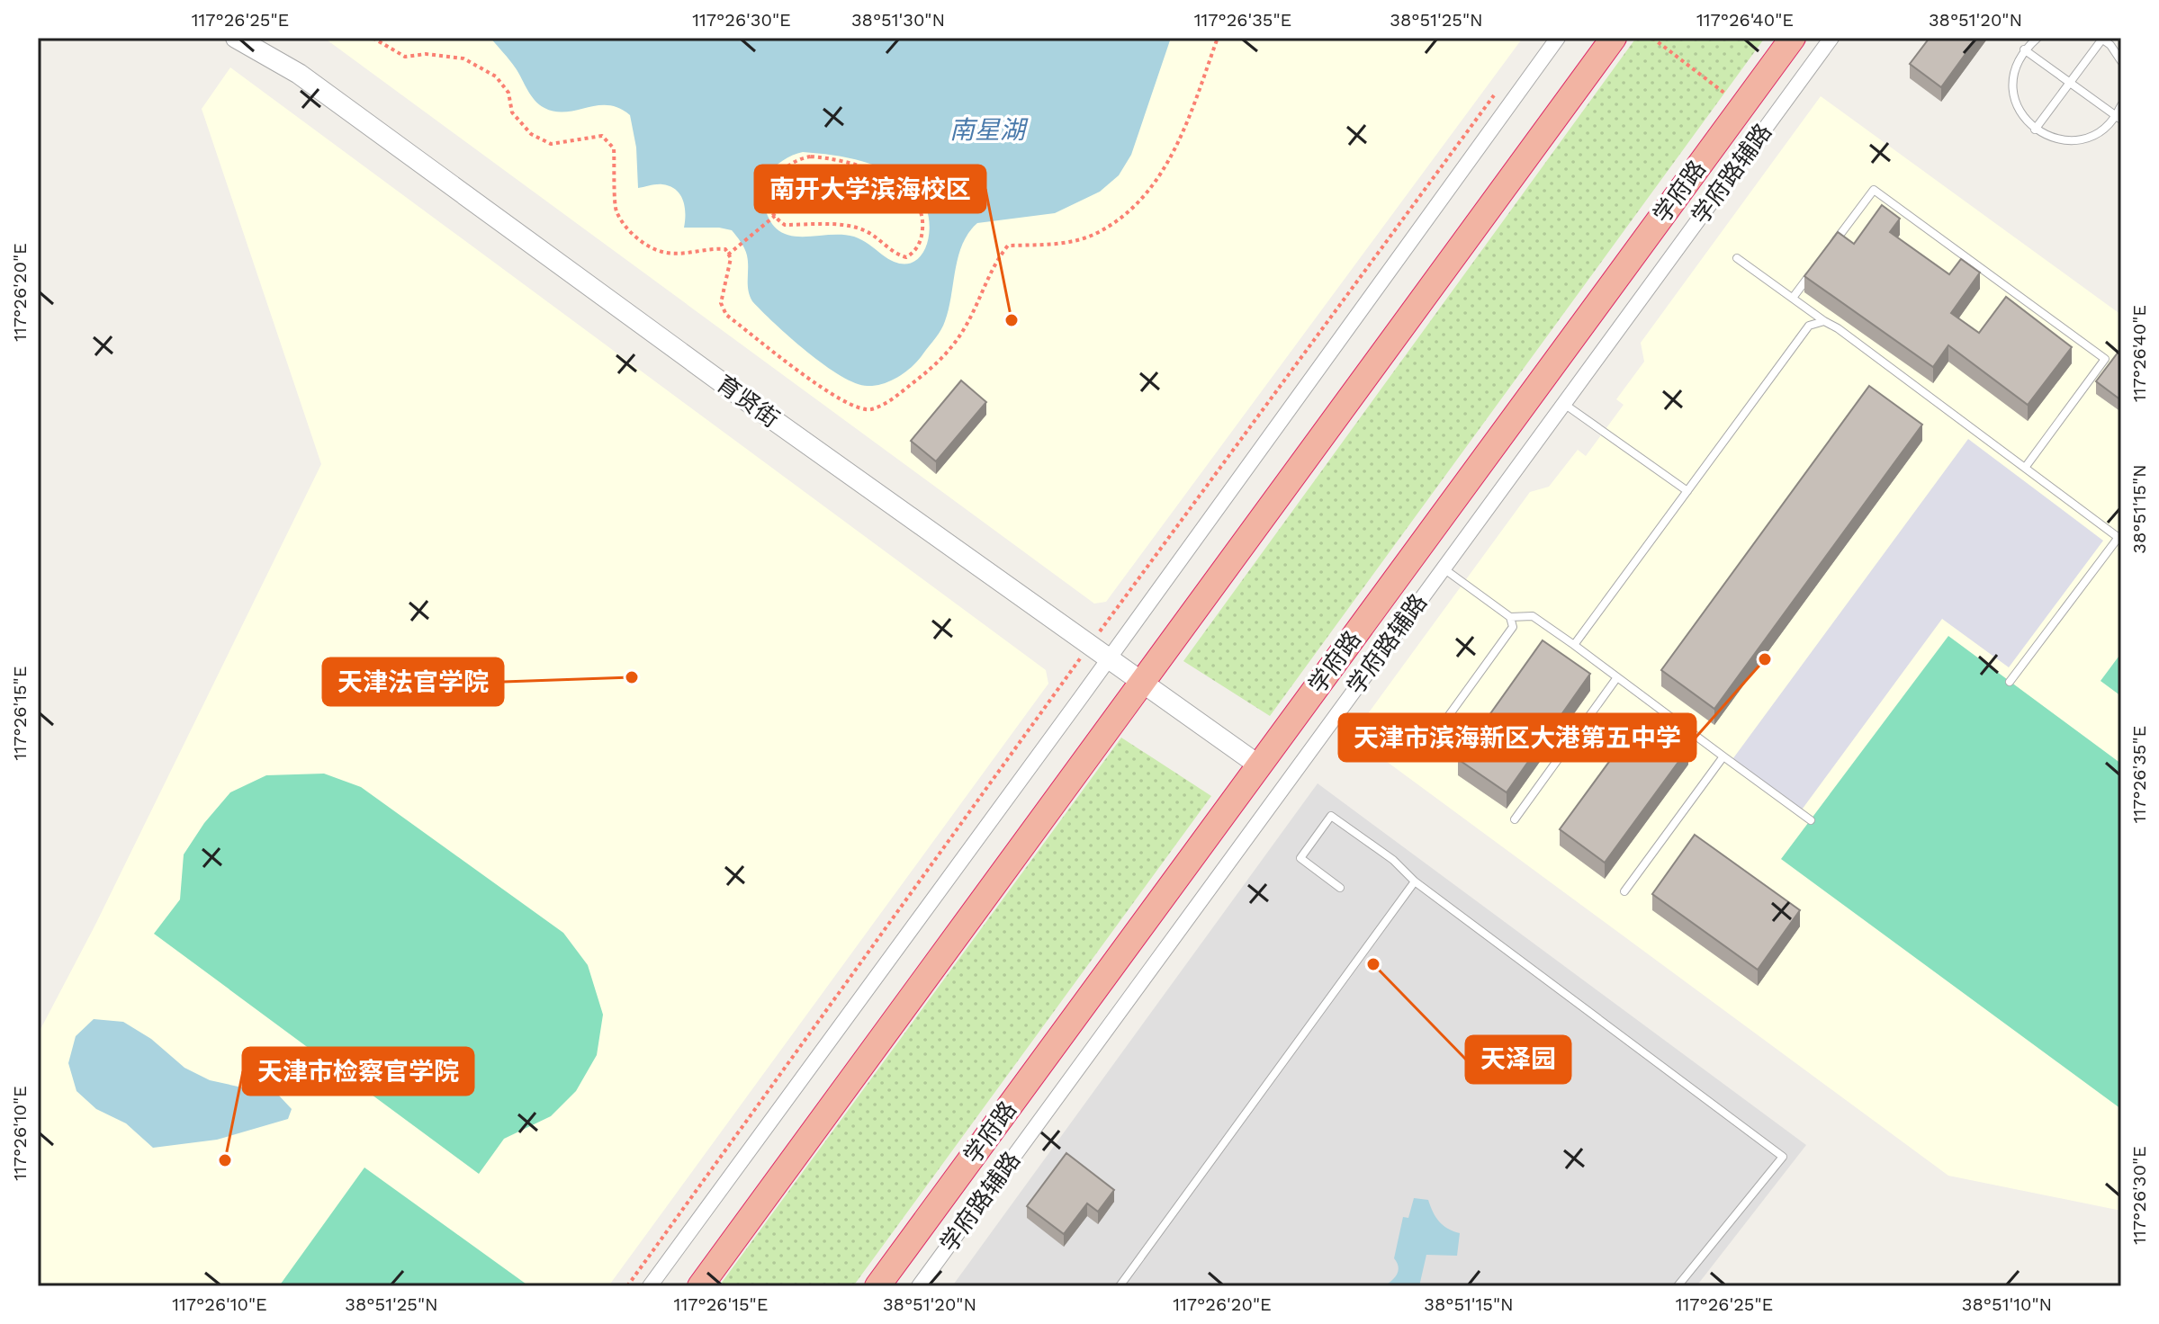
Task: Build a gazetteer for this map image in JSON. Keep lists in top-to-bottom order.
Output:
{
  "streets": {
    "highway": ["学府路"],
    "street": ["学府路辅路", "育贤街"]
  },
  "crossings": [
    ["学府路", "育贤街"]
  ],
  "water": ["南星湖"],
  "places": [
    "南开大学滨海校区",
    "天津市滨海新区大港第五中学",
    "天津法官学院",
    "天泽园",
    "天津市检察官学院"
  ],
  "coordinates": [
    "117°26'25\"E",
    "117°26'30\"E",
    "38°51'30\"N",
    "117°26'35\"E",
    "38°51'25\"N",
    "117°26'40\"E",
    "38°51'20\"N",
    "117°26'20\"E",
    "38°51'15\"N",
    "117°26'15\"E",
    "117°26'10\"E",
    "38°51'10\"N"
  ]
}
